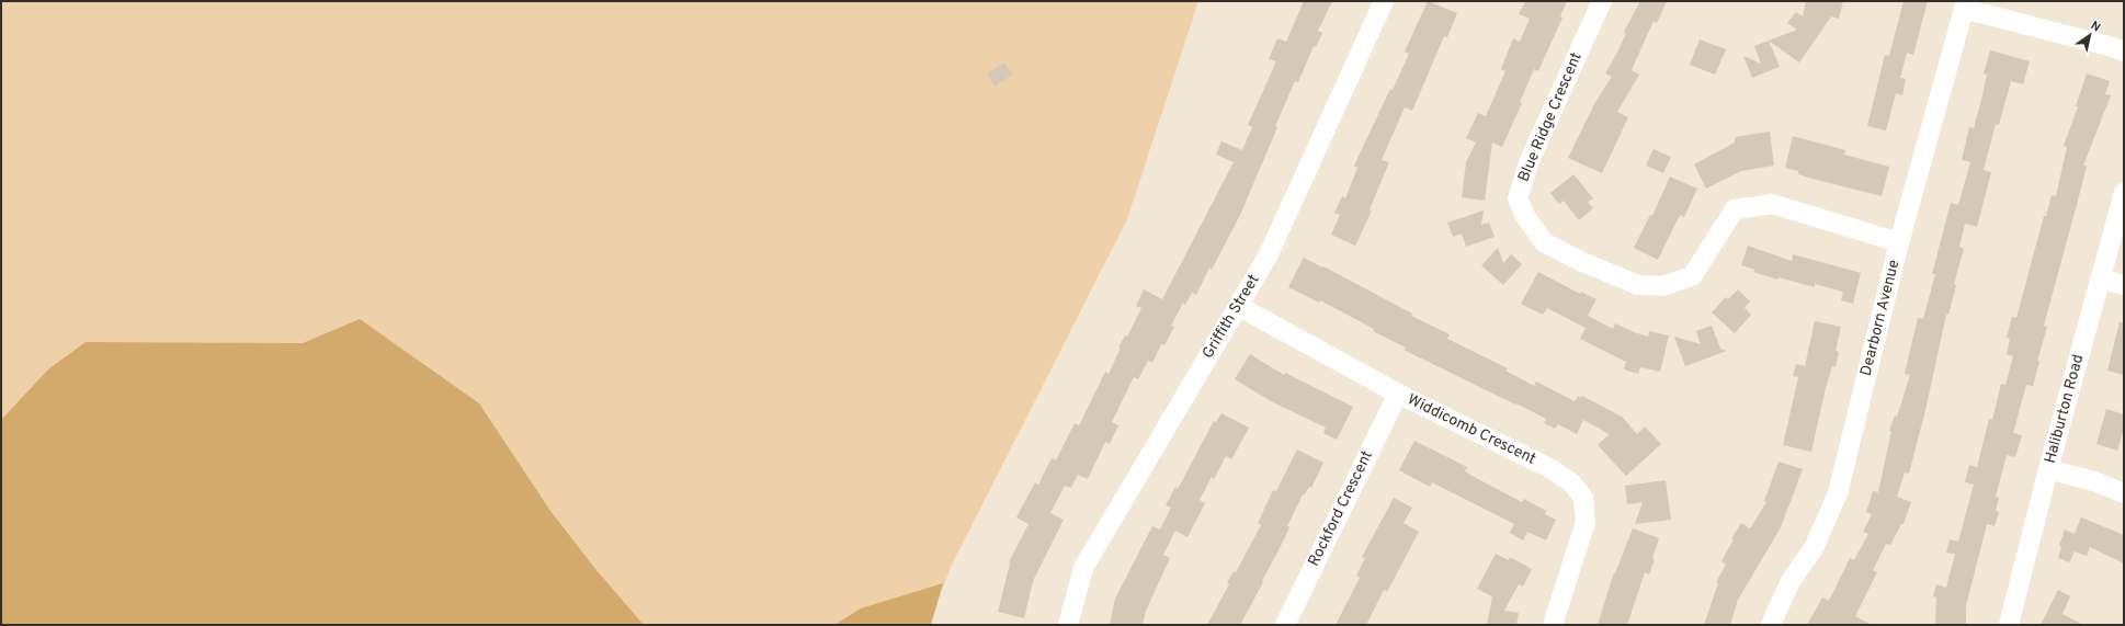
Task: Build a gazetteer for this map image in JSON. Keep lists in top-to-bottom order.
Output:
{
  "streets": {
    "street": [
      "Blue Ridge Crescent",
      "Griffith Street",
      "Dearborn Avenue",
      "Haliburton Road",
      "Widdicomb Crescent",
      "Rockford Crescent"
    ]
  },
  "crossings": [
    ["Blue Ridge Crescent", "Dearborn Avenue"],
    ["Griffith Street", "Widdicomb Crescent"],
    ["Widdicomb Crescent", "Rockford Crescent"]
  ],
  "north": "top right"
}
